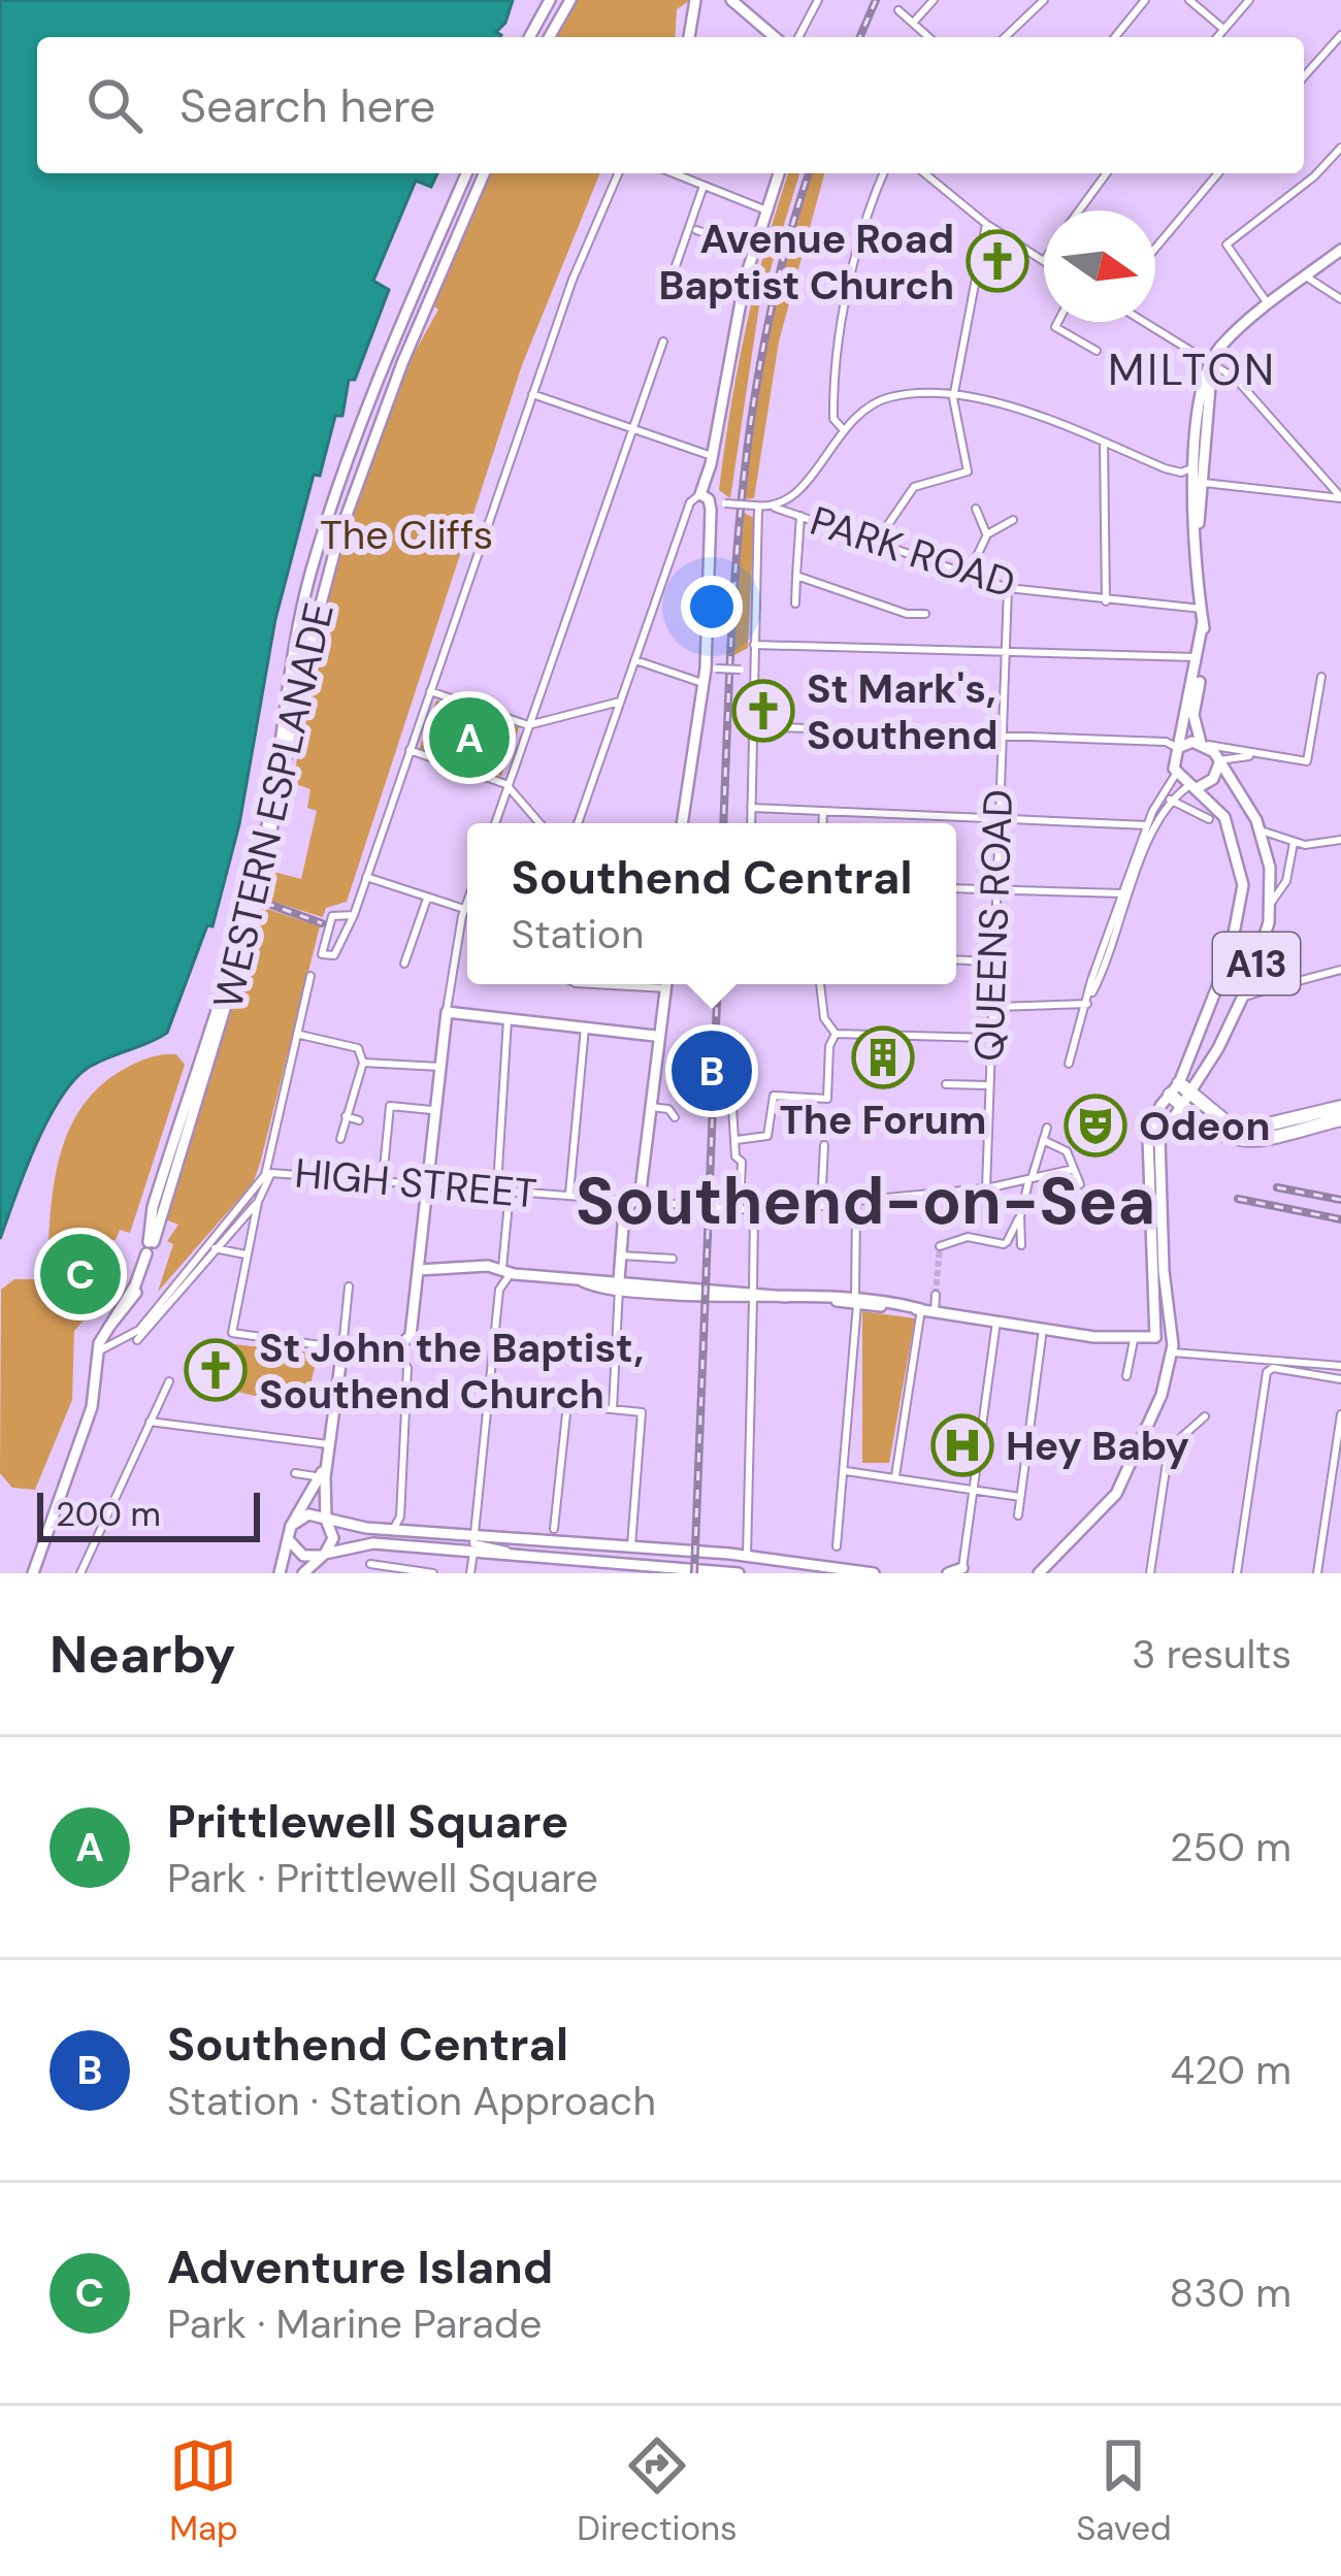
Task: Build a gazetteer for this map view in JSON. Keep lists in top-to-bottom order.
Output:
{
  "streets": {
    "street": [
      "PARK ROAD",
      "WESTERN ESPLANADE",
      "QUEENS ROAD",
      "A13",
      "HIGH STREET"
    ]
  },
  "crossings": [
    ["PARK ROAD", "QUEENS ROAD"],
    ["QUEENS ROAD", "HIGH STREET"]
  ],
  "districts": ["MILTON", "Southend-on-Sea"],
  "parks": ["The Cliffs"],
  "places": {
    "church": ["Avenue Road Baptist Church", "St Mark's, Southend", "St John the Baptist, Southend Church"],
    "building": ["The Forum"],
    "theatre": ["Odeon"],
    "hospital": ["Hey Baby"]
  },
  "scale_bar": "200 m",
  "north": "right",
  "page": {
    "search": "Search here",
    "pins": ["A", "B", "C"],
    "popup": ["Southend Central", "Station"],
    "scale": "200 m",
    "heading": ["Nearby", "3 results"],
    "list": [
      {
        "mark": "A",
        "name": "Prittlewell Square",
        "note": "Park · Prittlewell Square",
        "value": "250 m"
      },
      {
        "mark": "B",
        "name": "Southend Central",
        "note": "Station · Station Approach",
        "value": "420 m"
      },
      {
        "mark": "C",
        "name": "Adventure Island",
        "note": "Park · Marine Parade",
        "value": "830 m"
      }
    ],
    "nav": ["Map", "Directions", "Saved"]
  }
}
